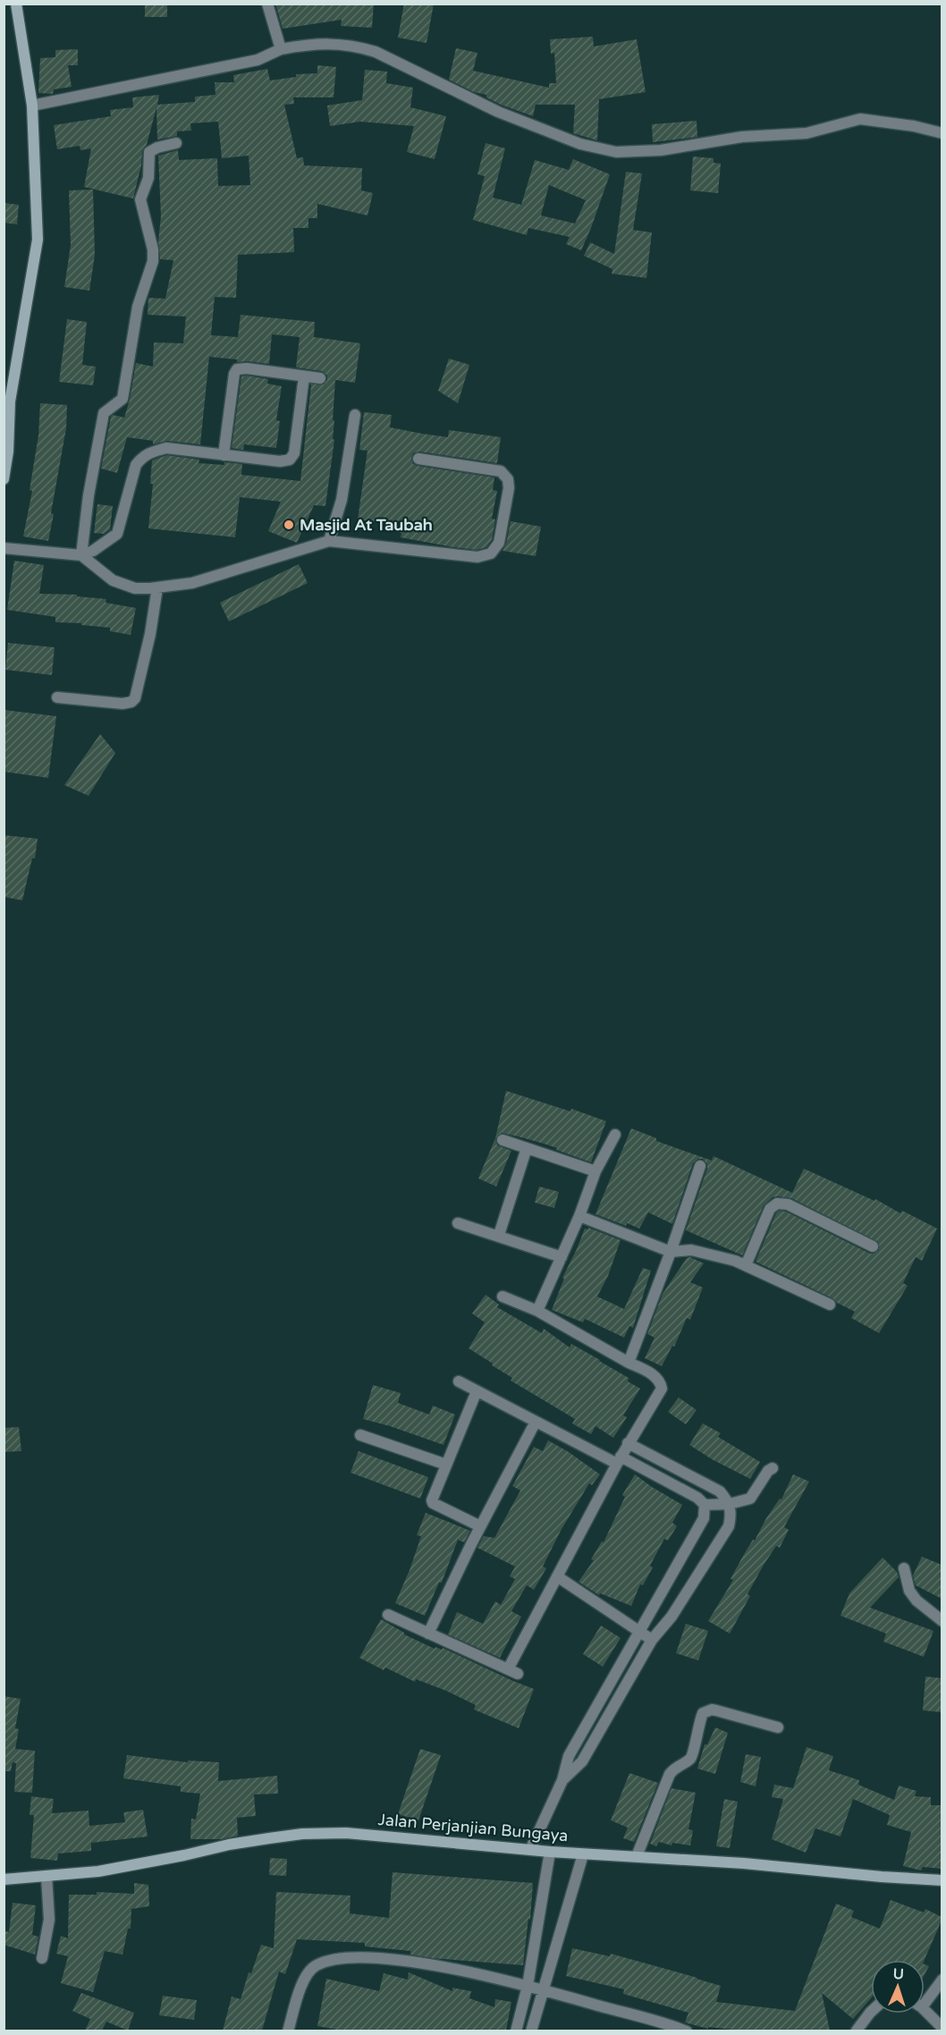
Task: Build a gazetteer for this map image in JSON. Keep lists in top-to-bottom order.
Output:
{
  "streets": {
    "main road": ["Jalan Perjanjian Bungaya"]
  },
  "places": ["Masjid At Taubah"],
  "north": "top"
}
